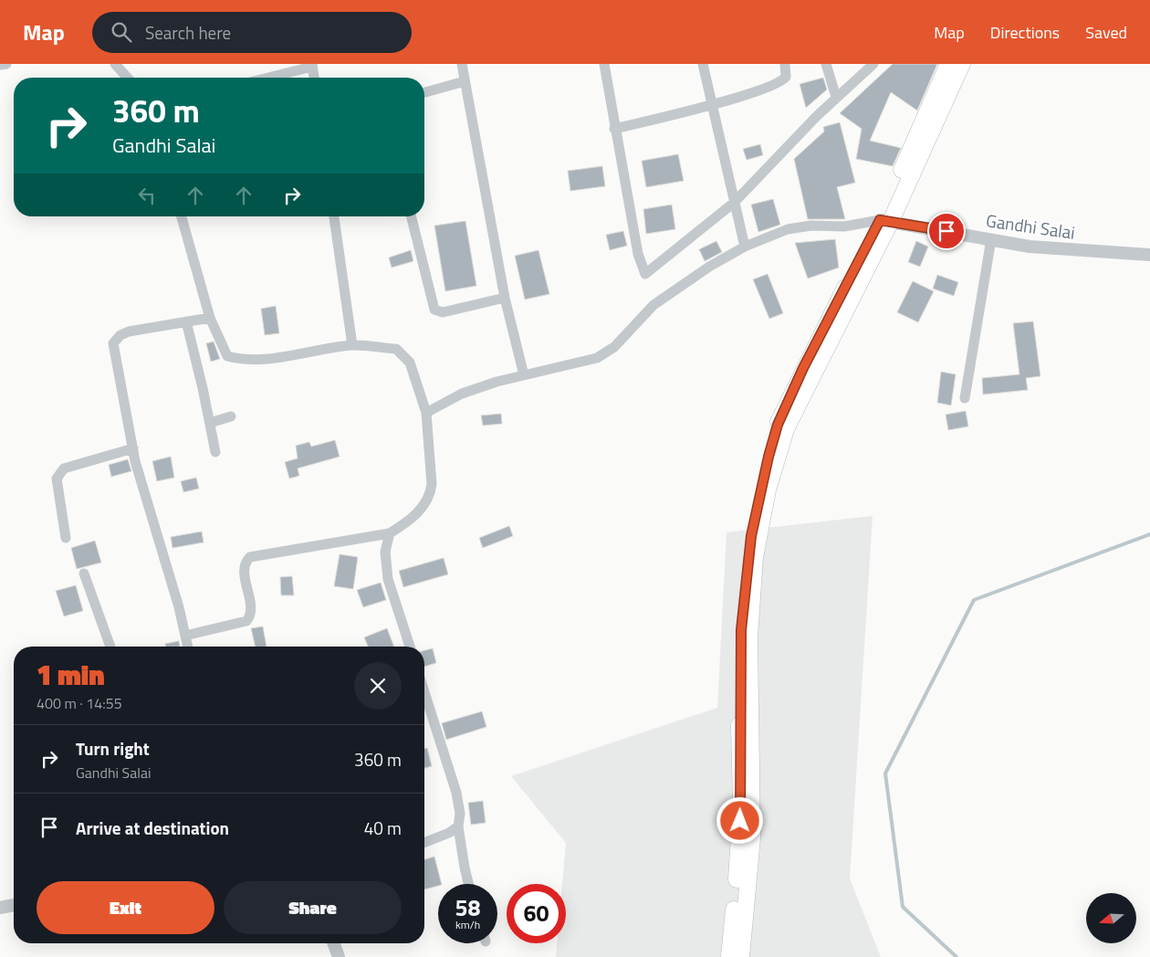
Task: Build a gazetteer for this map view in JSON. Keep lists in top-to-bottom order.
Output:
{
  "streets": {
    "street": ["Gandhi Salai"]
  },
  "north": "left",
  "page": {
    "header": "Map",
    "search": "Search here",
    "nav": ["Map", "Directions", "Saved"],
    "turn": ["360 m", "Gandhi Salai"],
    "heading": ["1 min", "400 m · 14:55"],
    "list": [
      {
        "name": "Turn right",
        "note": "Gandhi Salai",
        "value": "360 m"
      },
      {
        "name": "Arrive at destination",
        "value": "40 m"
      }
    ],
    "buttons": ["Exit", "Share"],
    "speed": "58 km/h",
    "limit": "60"
  }
}
